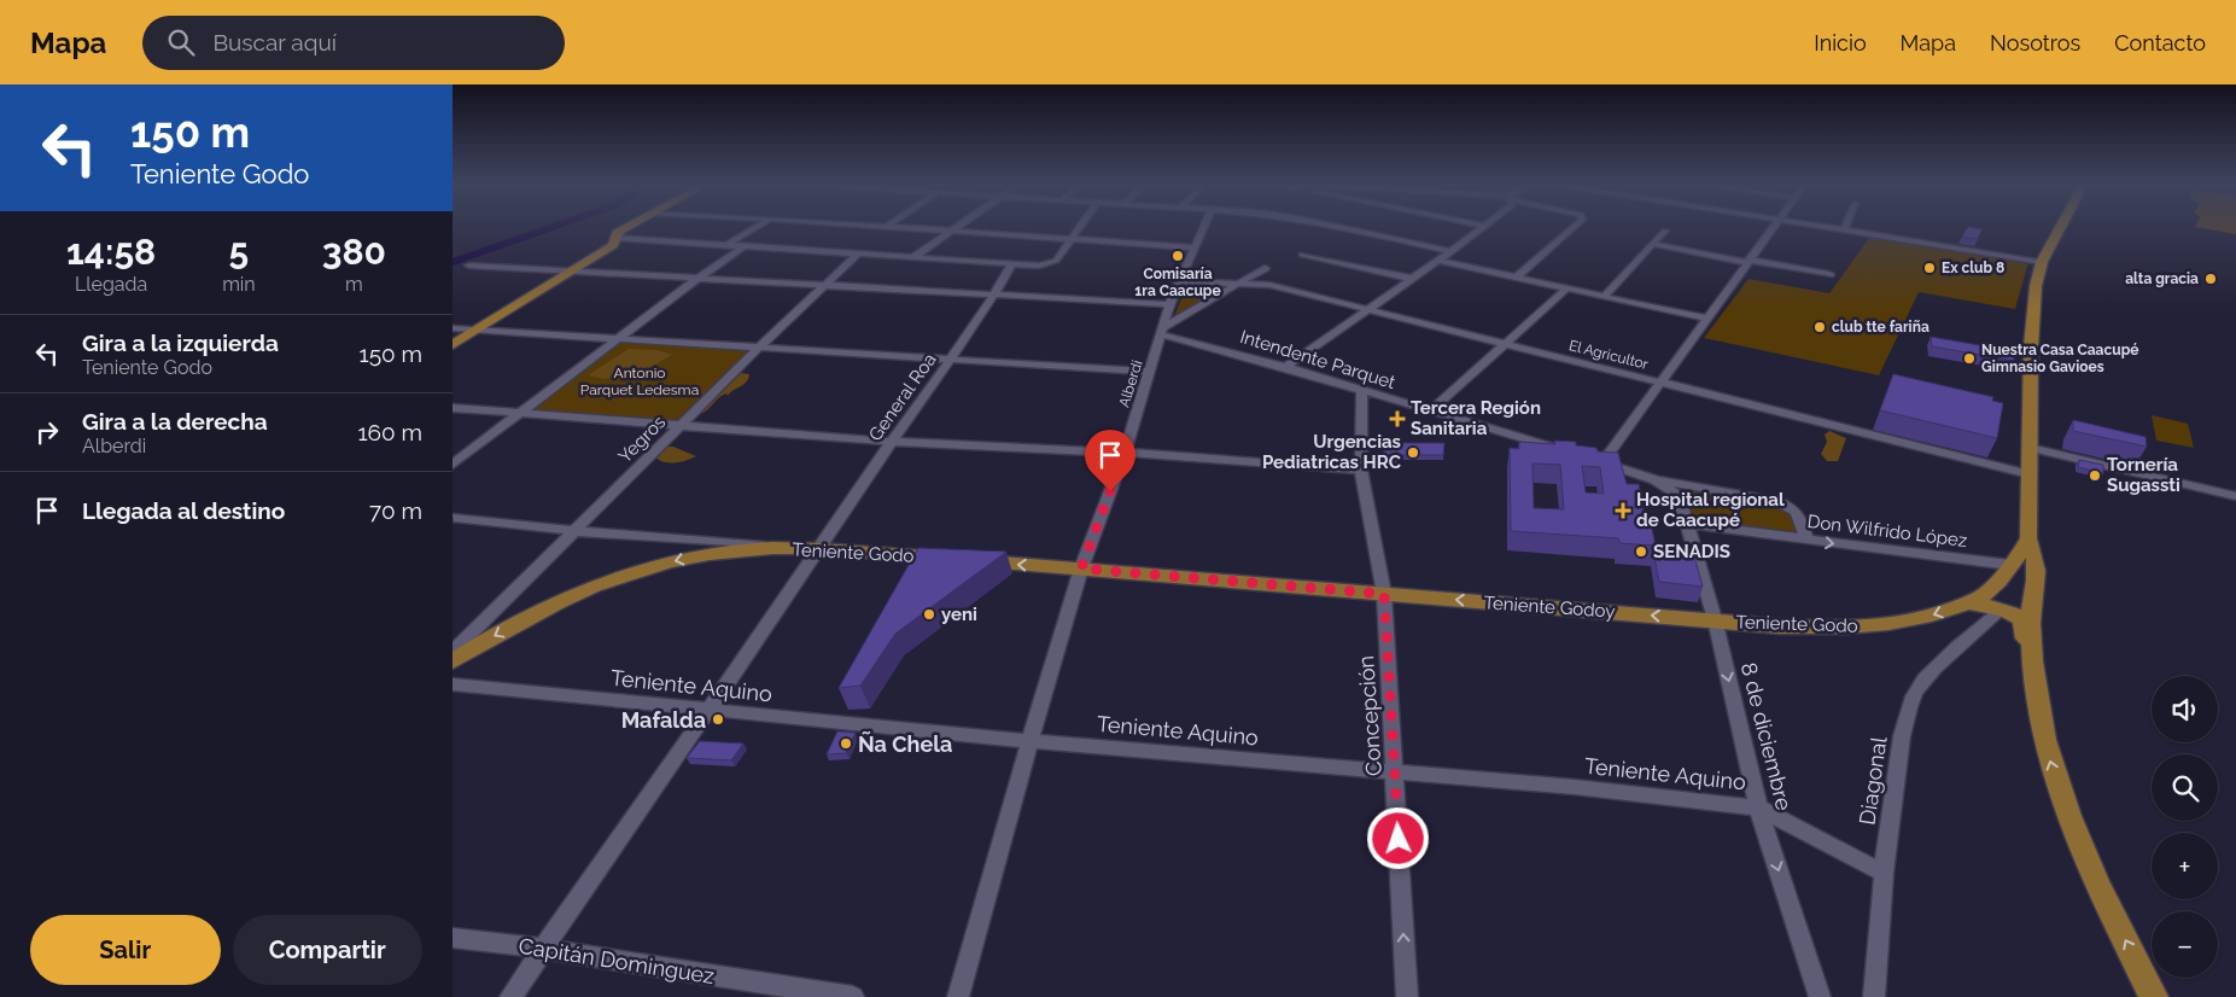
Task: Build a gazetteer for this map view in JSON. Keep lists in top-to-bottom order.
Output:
{
  "streets": {
    "main road": ["Teniente Godo", "Teniente Godoy"],
    "street": [
      "El Agricultor",
      "Intendente Parquet",
      "Alberdi",
      "General Roa",
      "Yegros",
      "Don Wilfrido López",
      "Teniente Aquino",
      "Concepción",
      "8 de diciembre",
      "Diagonal",
      "Capitán Dominguez"
    ]
  },
  "crossings": [
    ["El Agricultor", "Alberdi"],
    ["El Agricultor", "8 de diciembre"],
    ["Intendente Parquet", "Alberdi"],
    ["Intendente Parquet", "Concepción"],
    ["Alberdi", "Teniente Godo"],
    ["Alberdi", "Teniente Aquino"],
    ["General Roa", "Teniente Godo"],
    ["General Roa", "Teniente Aquino"],
    ["General Roa", "Capitán Dominguez"],
    ["Don Wilfrido López", "Teniente Godo"],
    ["Don Wilfrido López", "8 de diciembre"],
    ["Teniente Godo", "Teniente Godoy"],
    ["Teniente Godo", "Concepción"],
    ["Teniente Godo", "8 de diciembre"],
    ["Teniente Godoy", "Concepción"],
    ["Teniente Godoy", "8 de diciembre"],
    ["Teniente Aquino", "Concepción"],
    ["Teniente Aquino", "8 de diciembre"],
    ["Teniente Aquino", "Diagonal"]
  ],
  "one_way": [
    "Don Wilfrido López",
    "Teniente Godo",
    "Teniente Godoy",
    "Concepción",
    "8 de diciembre"
  ],
  "parks": ["Antonio Parquet Ledesma"],
  "places": {
    "other": [
      "Comisaría 1ra Caacupe",
      "Ex club 8",
      "alta gracia",
      "club tte fariña",
      "Nuestra Casa Caacupé Gimnasio Gavioes",
      "Urgencias Pediatricas HRC",
      "Tornería Sugassti",
      "SENADIS",
      "yeni",
      "Mafalda",
      "Ña Chela"
    ],
    "health": ["Tercera Región Sanitaria", "Hospital regional de Caacupé"]
  },
  "page": {
    "header": "Mapa",
    "search": "Buscar aquí",
    "nav": [
      "Inicio",
      "Mapa",
      "Nosotros",
      "Contacto"
    ],
    "turn": ["150 m", "Teniente Godo"],
    "eta": [
      "14:58",
      "Llegada",
      "5",
      "min",
      "380",
      "m"
    ],
    "list": [
      {
        "name": "Gira a la izquierda",
        "note": "Teniente Godo",
        "value": "150 m"
      },
      {
        "name": "Gira a la derecha",
        "note": "Alberdi",
        "value": "160 m"
      },
      {
        "name": "Llegada al destino",
        "value": "70 m"
      }
    ],
    "map_buttons": ["+", "−"],
    "buttons": ["Salir", "Compartir"]
  }
}
